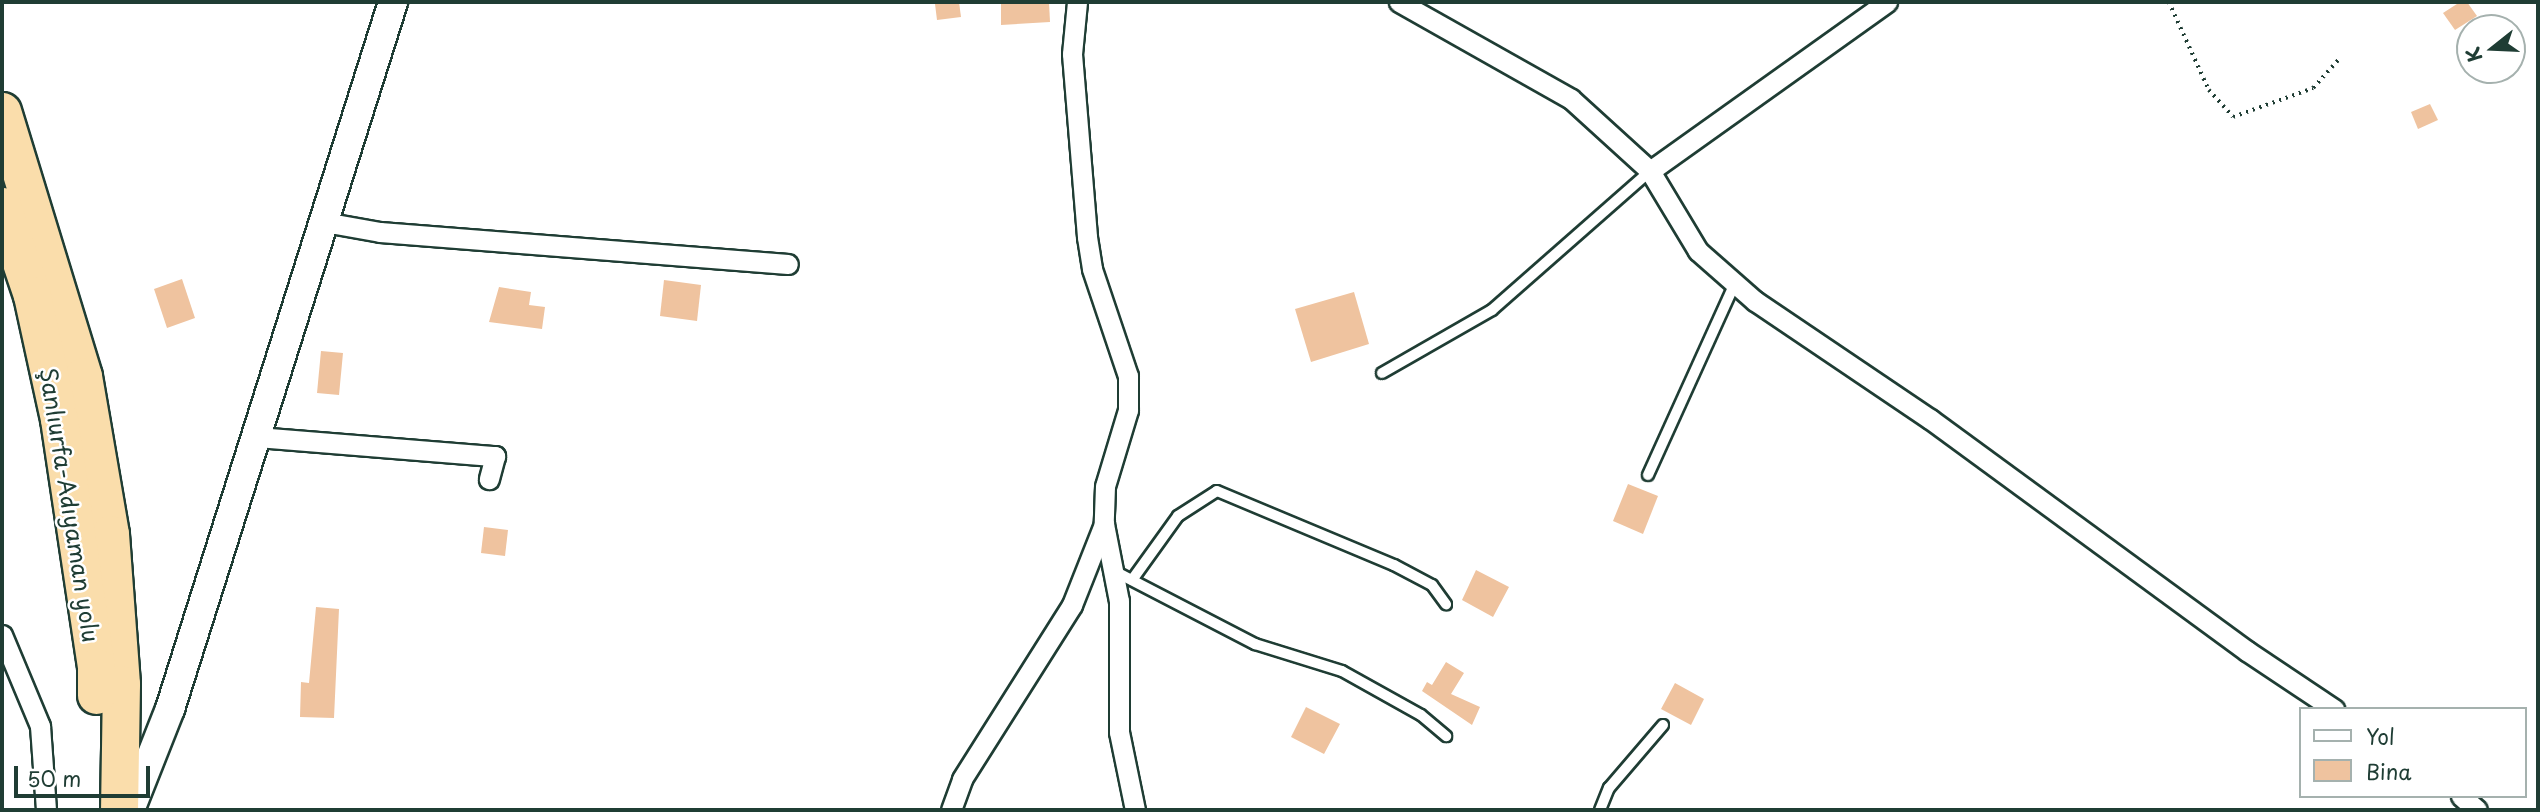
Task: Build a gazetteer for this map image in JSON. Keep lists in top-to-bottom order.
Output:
{
  "streets": {
    "highway": ["Şanlıurfa-Adıyaman yolu"]
  },
  "legend": ["Yol", "Bina"],
  "scale_bar": "50 m",
  "north": "left"
}
